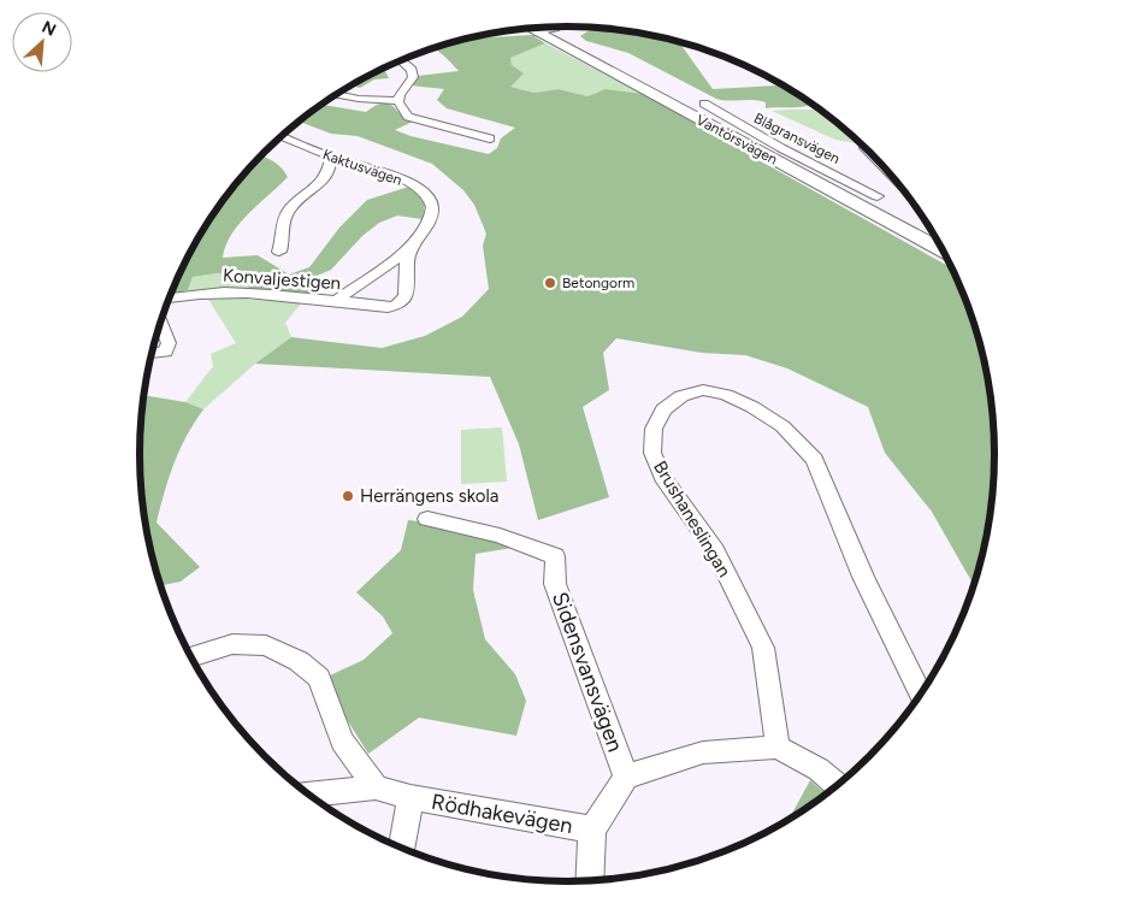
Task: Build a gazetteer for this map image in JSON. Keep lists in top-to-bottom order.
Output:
{
  "streets": {
    "street": [
      "Blågransvägen",
      "Vantörsvägen",
      "Kaktusvägen",
      "Konvaljestigen",
      "Brushaneslingan",
      "Sidensvansvägen",
      "Rödhakevägen"
    ]
  },
  "crossings": [
    ["Kaktusvägen", "Konvaljestigen"]
  ],
  "places": ["Betongorm", "Herrängens skola"],
  "north": "top right"
}
